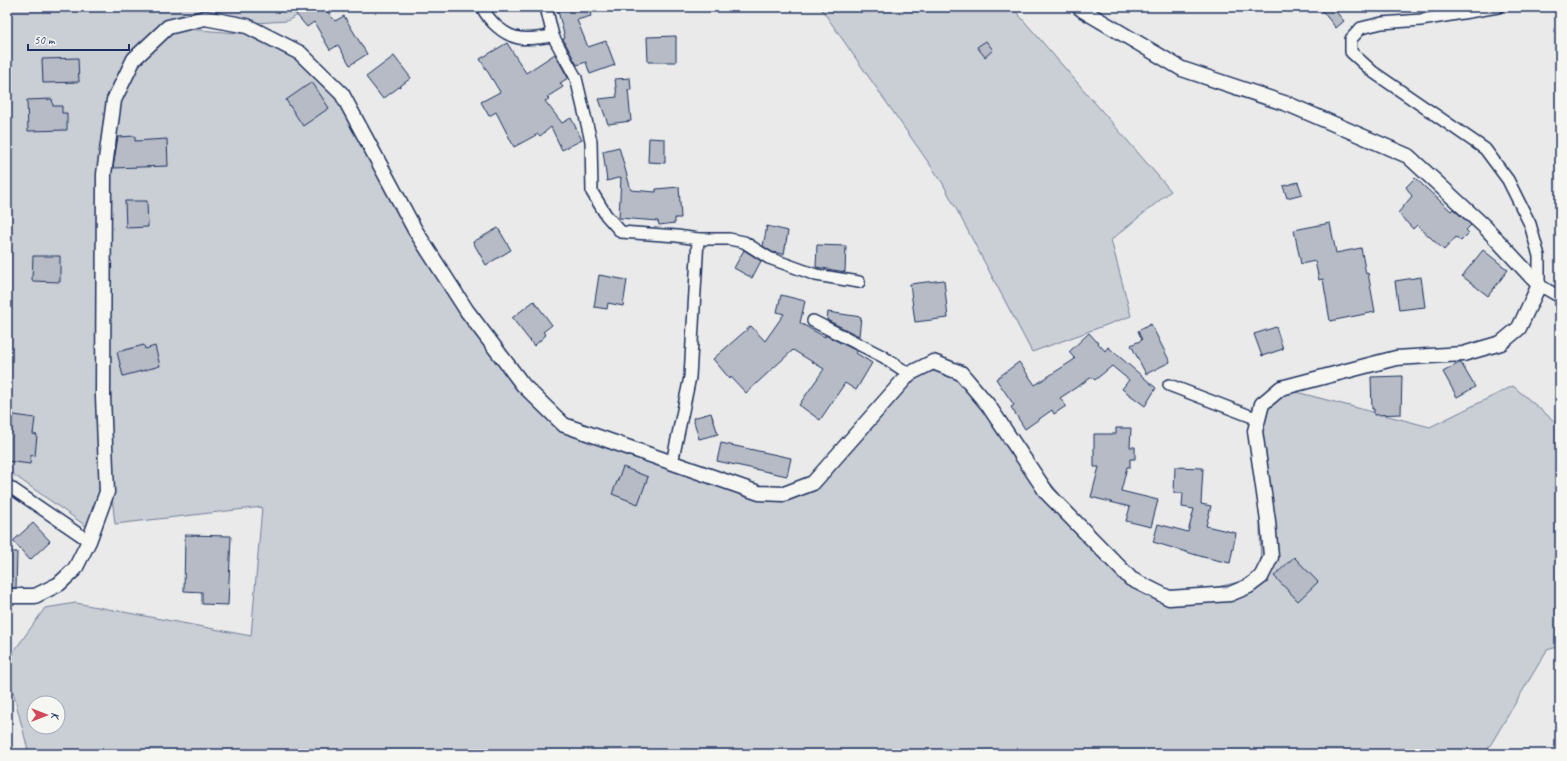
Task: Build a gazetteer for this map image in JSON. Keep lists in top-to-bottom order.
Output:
{
  "scale_bar": "50 m",
  "north": "right"
}
